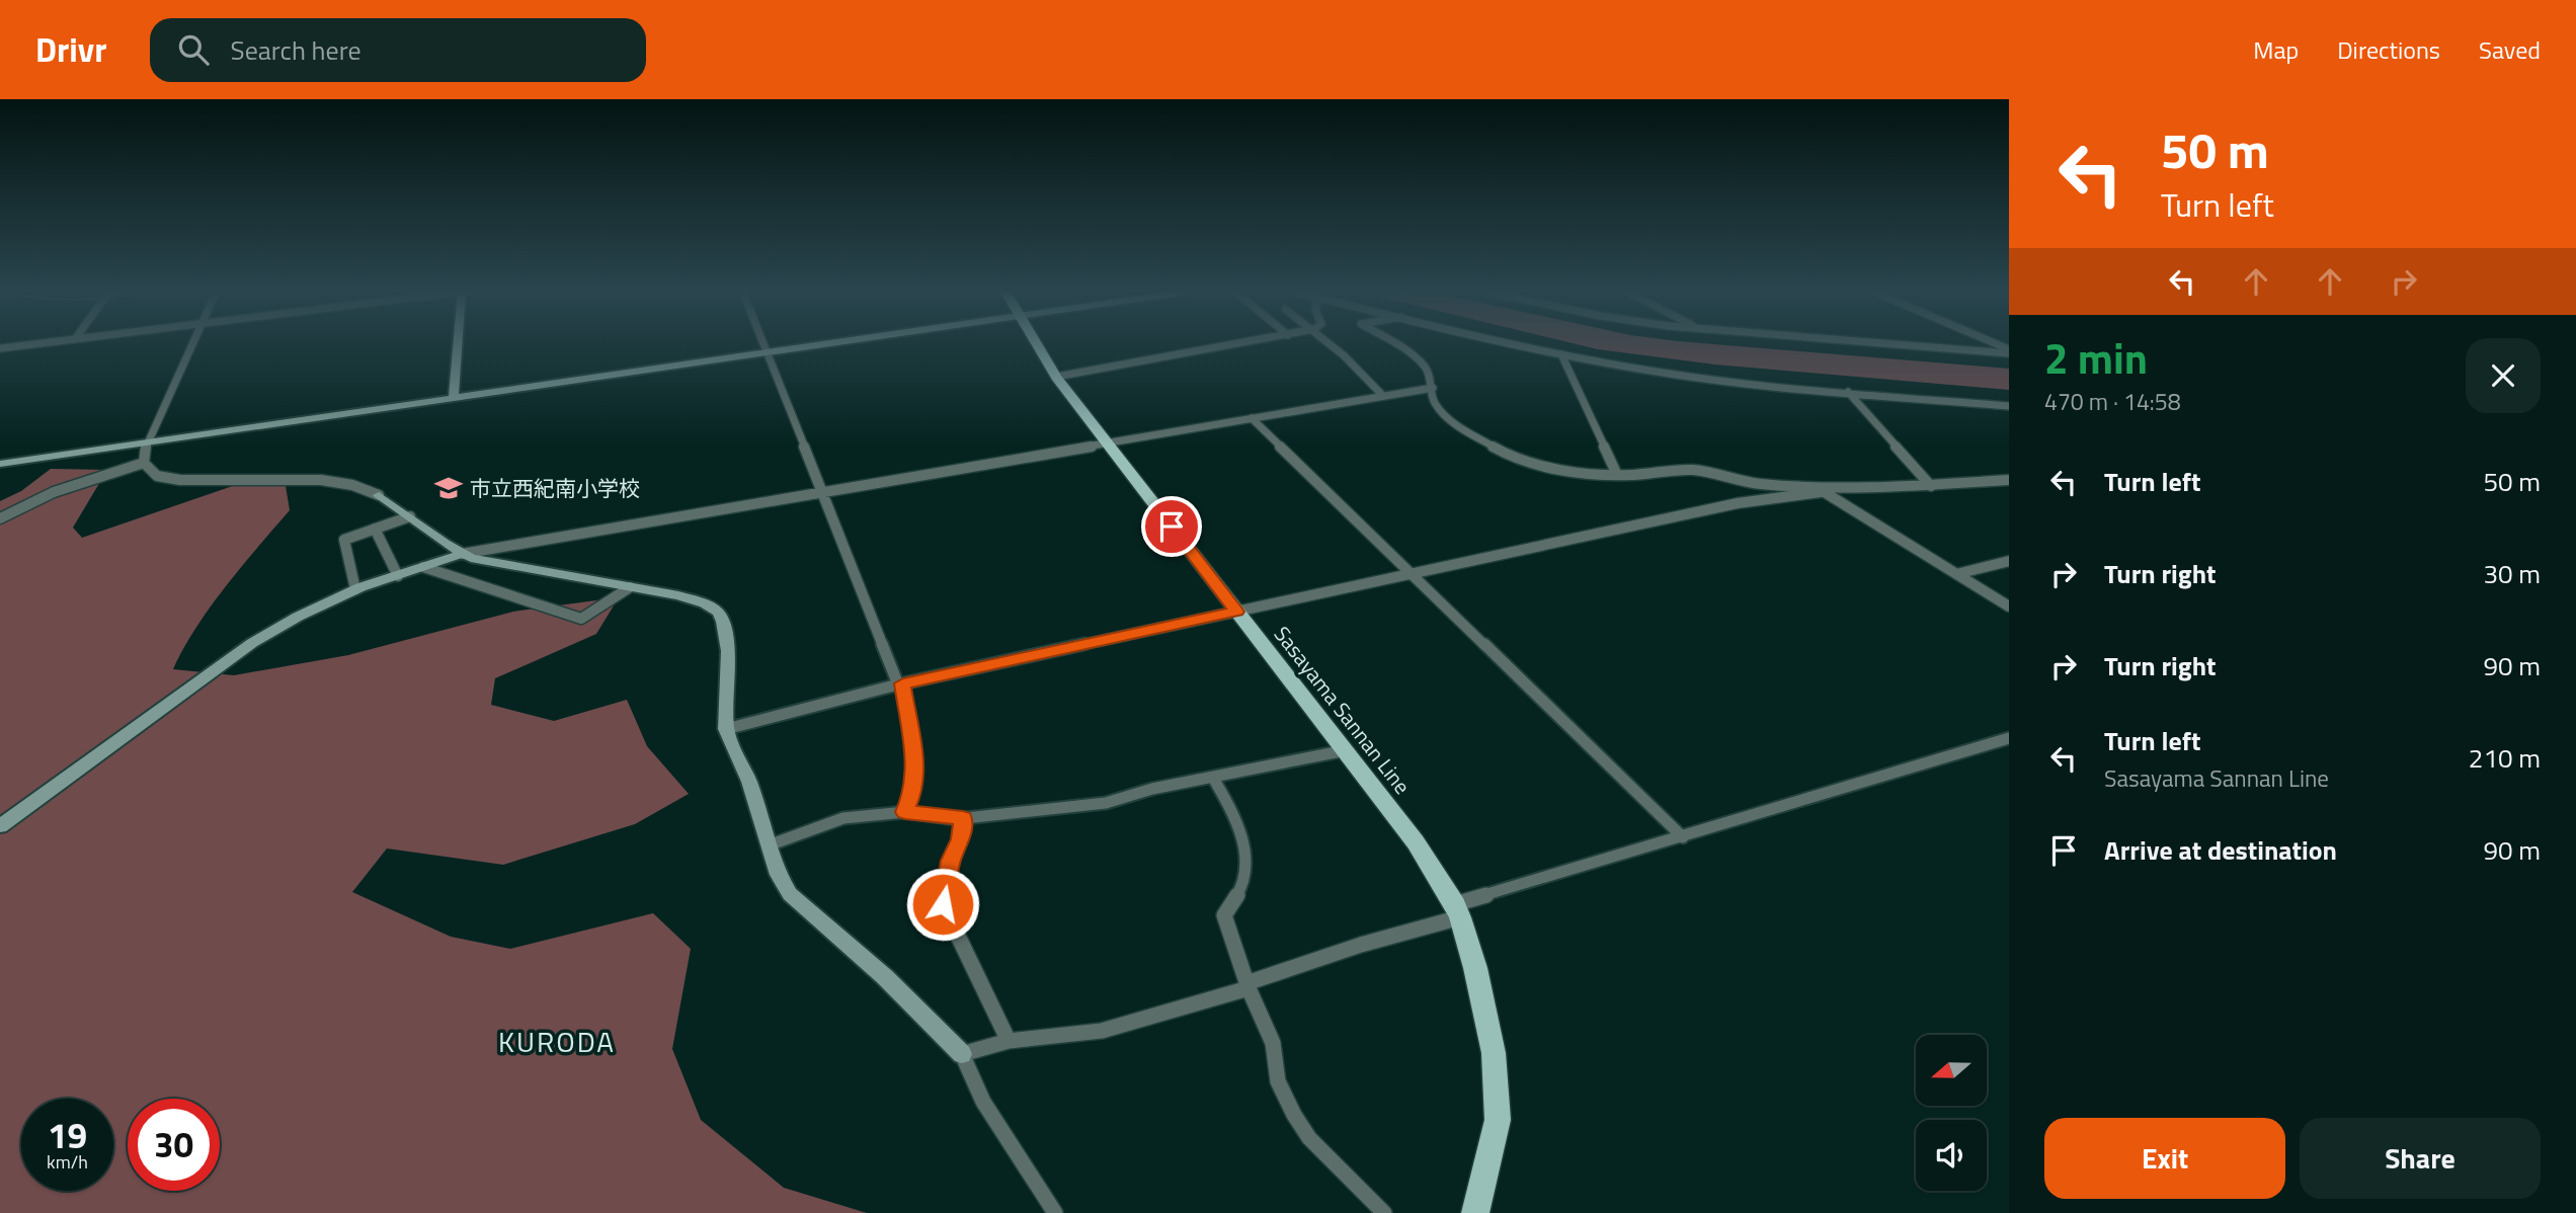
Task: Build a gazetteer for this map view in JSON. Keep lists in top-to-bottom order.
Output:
{
  "streets": {
    "main road": ["Sasayama Sannan Line"]
  },
  "districts": ["KURODA"],
  "places": {
    "school or university": ["市立西紀南小学校"]
  },
  "north": "left",
  "page": {
    "header": "Drivr",
    "search": "Search here",
    "nav": ["Map", "Directions", "Saved"],
    "turn": ["50 m", "Turn left"],
    "heading": ["2 min", "470 m · 14:58"],
    "list": [
      {
        "name": "Turn left",
        "value": "50 m"
      },
      {
        "name": "Turn right",
        "value": "30 m"
      },
      {
        "name": "Turn right",
        "value": "90 m"
      },
      {
        "name": "Turn left",
        "note": "Sasayama Sannan Line",
        "value": "210 m"
      },
      {
        "name": "Arrive at destination",
        "value": "90 m"
      }
    ],
    "speed": "19 km/h",
    "limit": "30",
    "buttons": ["Exit", "Share"]
  }
}
